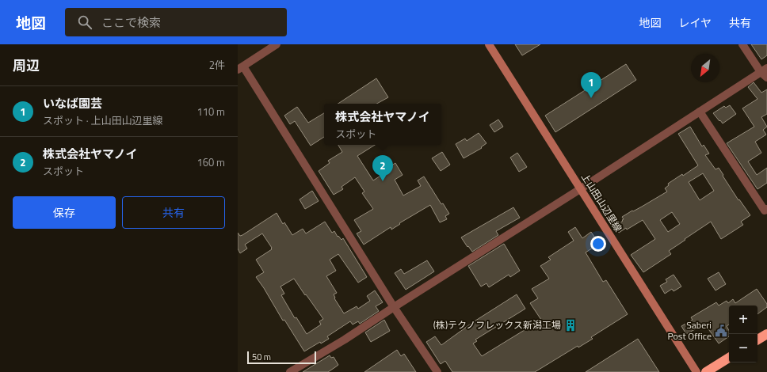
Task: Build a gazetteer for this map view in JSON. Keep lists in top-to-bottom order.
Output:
{
  "streets": {
    "main road": ["上山田山辺里線"]
  },
  "places": {
    "building": ["(株)テクノフレックス新潟工場"],
    "public building": ["Saberi Post Office"]
  },
  "scale_bar": "50 m",
  "north": "bottom left",
  "page": {
    "header": "地図",
    "search": "ここで検索",
    "nav": ["地図", "レイヤ", "共有"],
    "heading": ["周辺", "2件"],
    "pins": ["1", "2"],
    "list": [
      {
        "mark": "1",
        "name": "いなば園芸",
        "note": "スポット · 上山田山辺里線",
        "value": "110 m"
      },
      {
        "mark": "2",
        "name": "株式会社ヤマノイ",
        "note": "スポット",
        "value": "160 m"
      }
    ],
    "popup": ["株式会社ヤマノイ", "スポット"],
    "buttons": ["保存", "共有"],
    "map_buttons": ["+", "−"],
    "scale": "50 m"
  }
}
